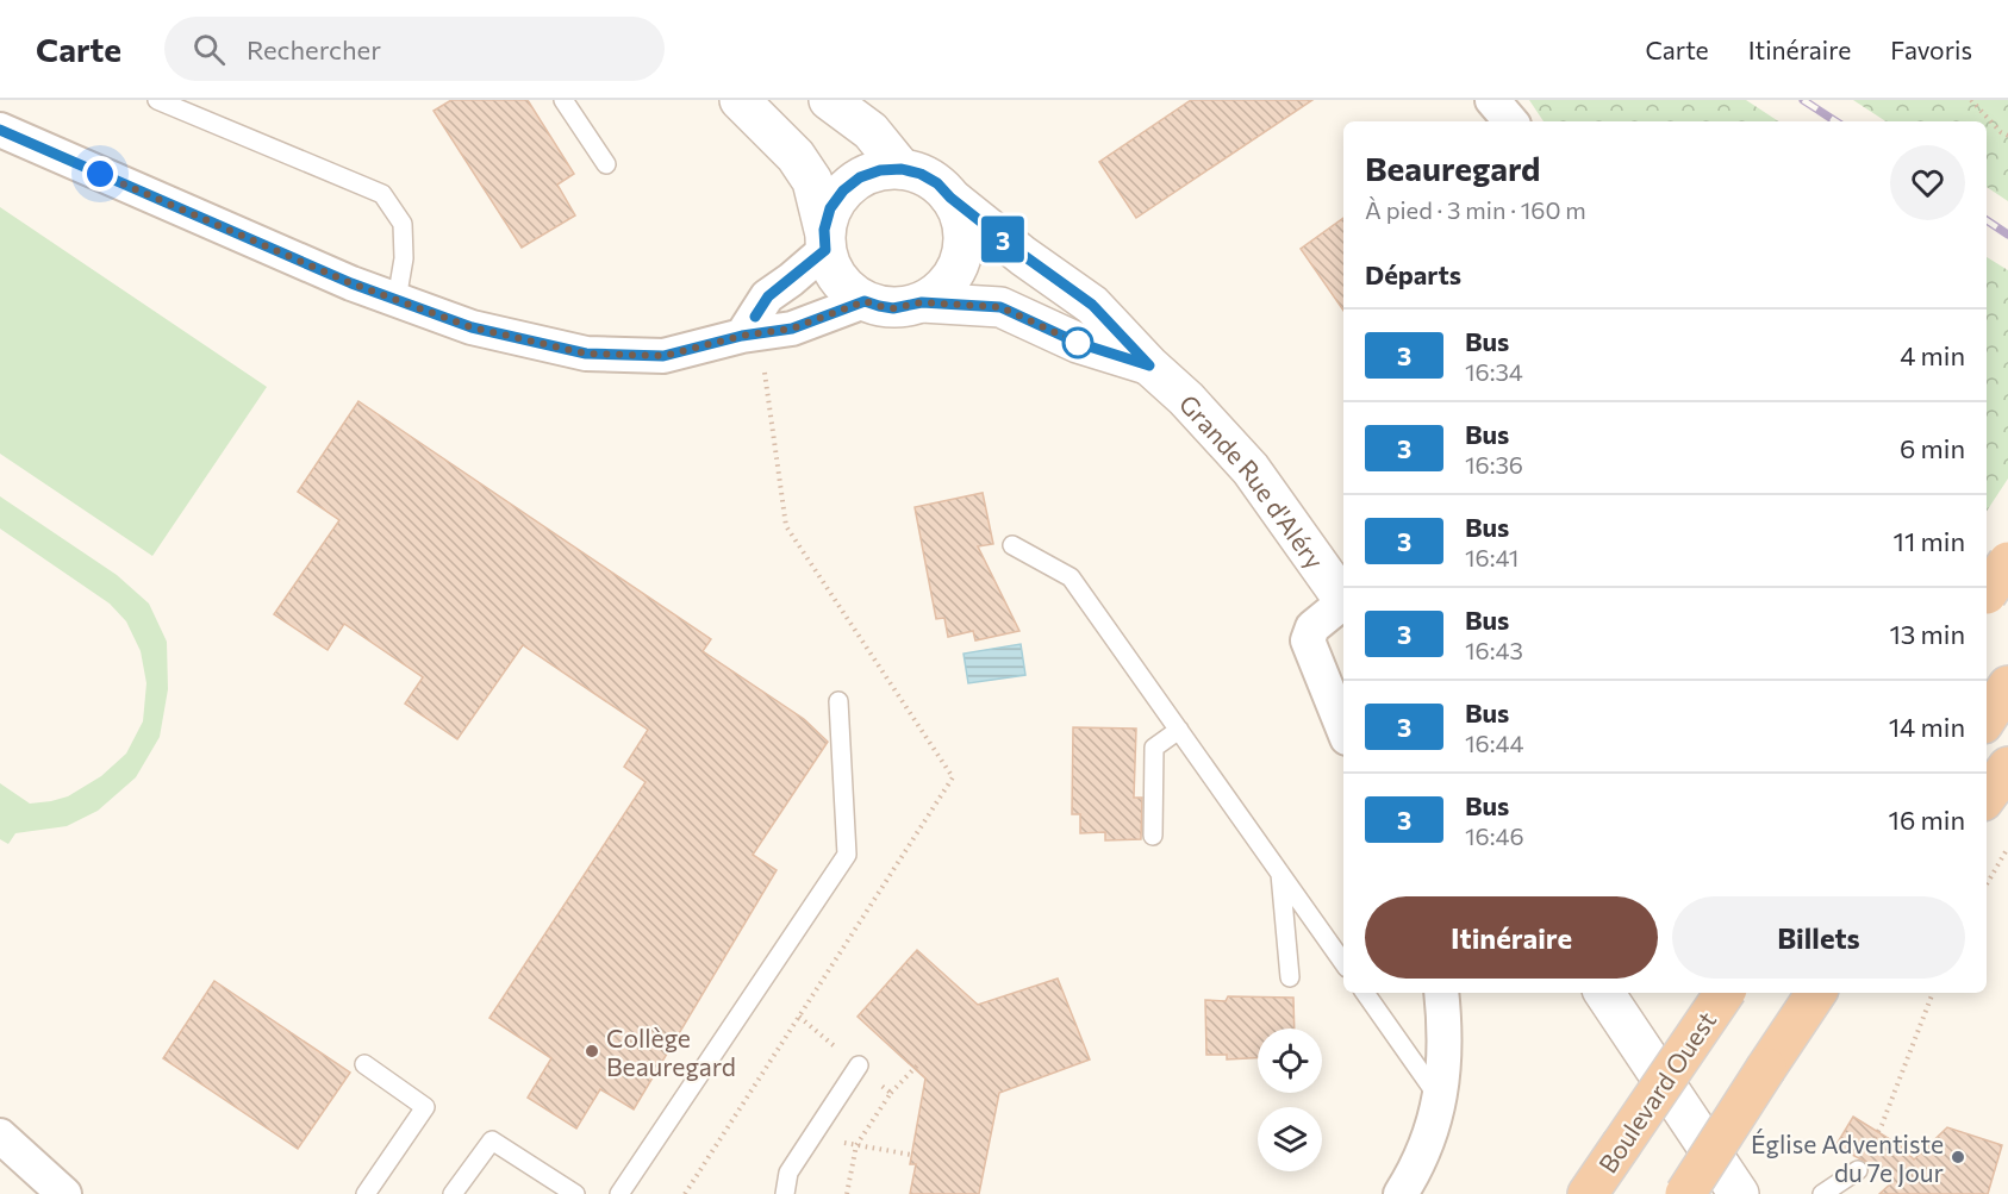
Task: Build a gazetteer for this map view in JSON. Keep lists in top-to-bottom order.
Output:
{
  "streets": {
    "highway": ["Boulevard Ouest"],
    "street": ["Grande Rue d'Aléry"]
  },
  "places": ["Collège Beauregard", "Église Adventiste du 7e Jour"],
  "lines": ["bus line 3"],
  "page": {
    "header": "Carte",
    "search": "Rechercher",
    "nav": ["Carte", "Itinéraire", "Favoris"],
    "on_map": "3",
    "heading": [
      ["Beauregard", "À pied · 3 min · 160 m"],
      "Départs"
    ],
    "list": [
      {
        "mark": "3",
        "name": "Bus",
        "note": "16:34",
        "value": "4 min"
      },
      {
        "mark": "3",
        "name": "Bus",
        "note": "16:36",
        "value": "6 min"
      },
      {
        "mark": "3",
        "name": "Bus",
        "note": "16:41",
        "value": "11 min"
      },
      {
        "mark": "3",
        "name": "Bus",
        "note": "16:43",
        "value": "13 min"
      },
      {
        "mark": "3",
        "name": "Bus",
        "note": "16:44",
        "value": "14 min"
      },
      {
        "mark": "3",
        "name": "Bus",
        "note": "16:46",
        "value": "16 min"
      }
    ],
    "buttons": ["Itinéraire", "Billets"]
  }
}
